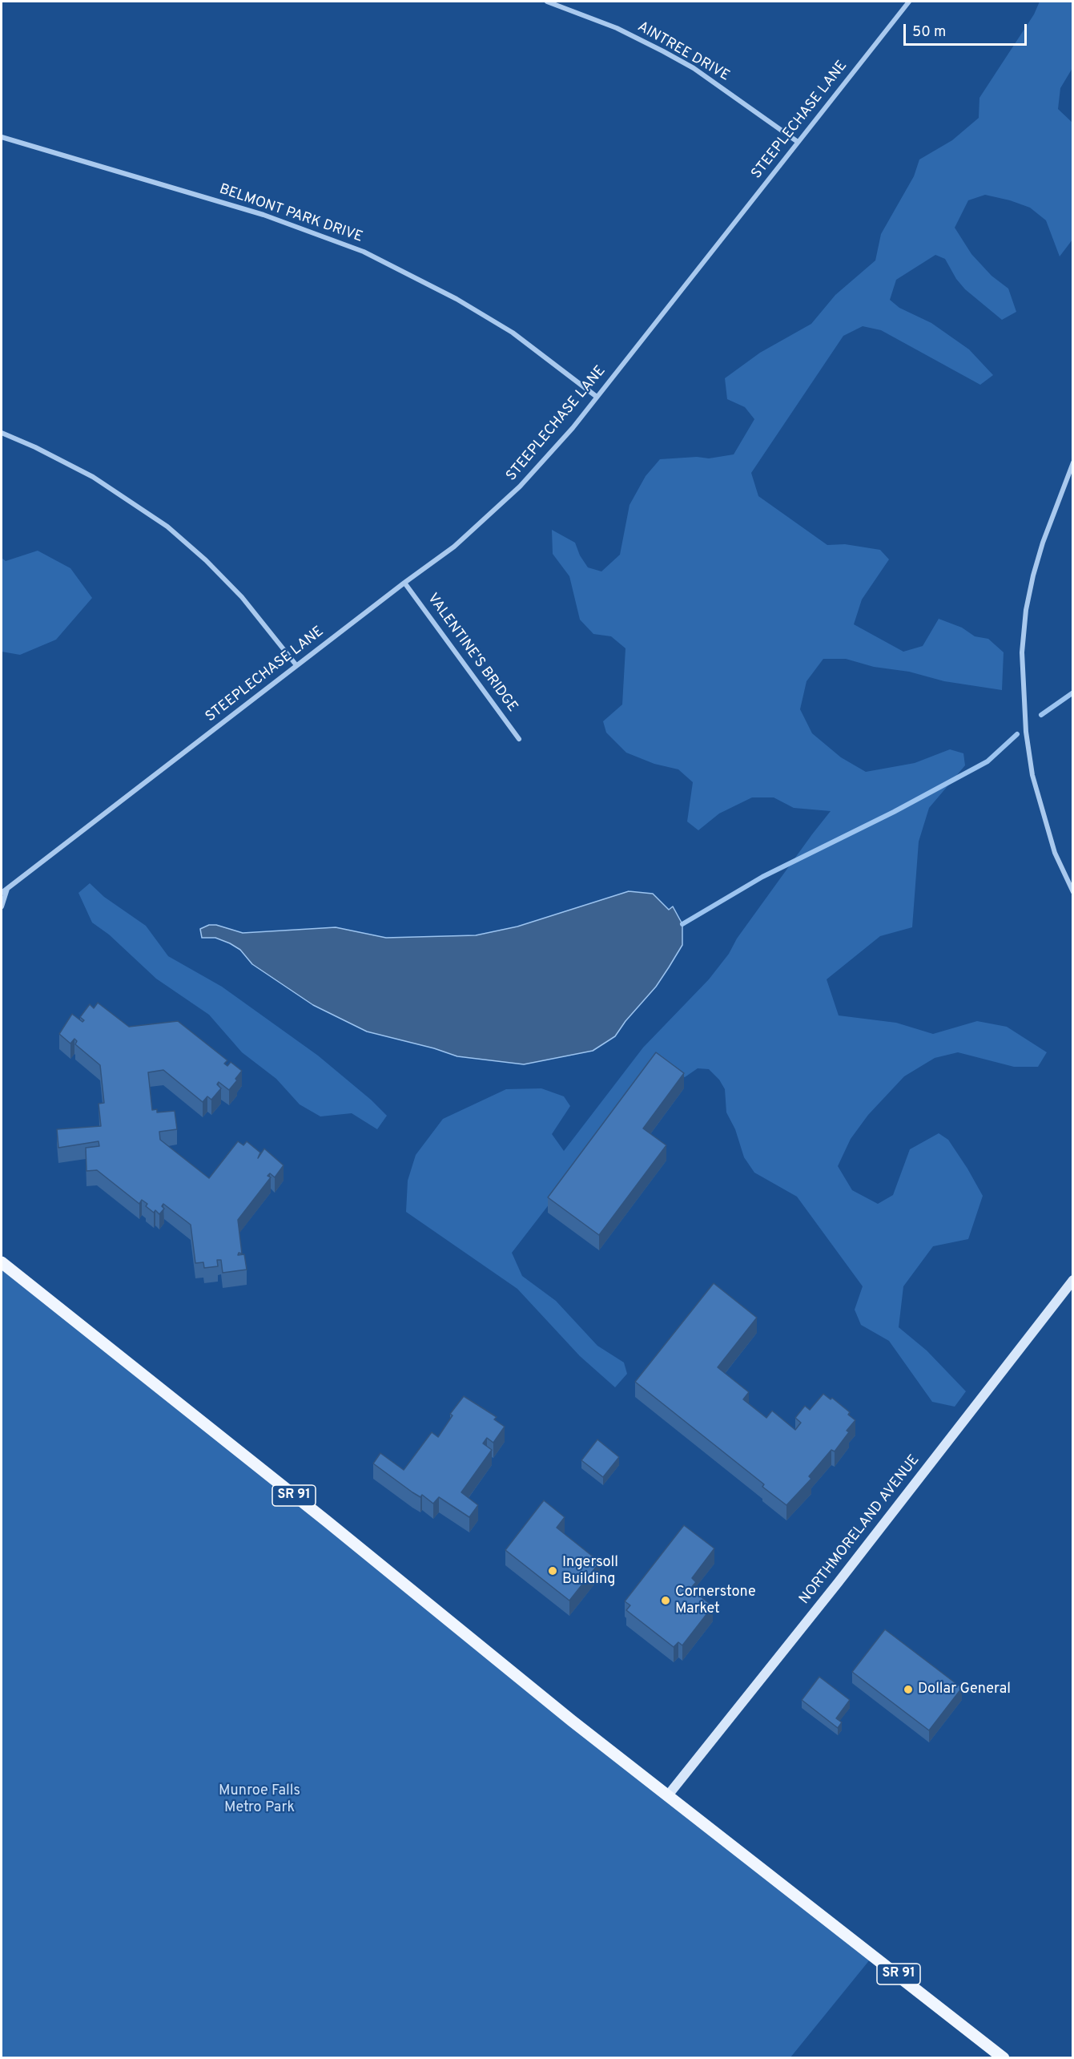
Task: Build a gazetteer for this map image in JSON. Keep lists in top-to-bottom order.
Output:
{
  "streets": {
    "main road": ["SR 91"],
    "street": [
      "AINTREE DRIVE",
      "STEEPLECHASE LANE",
      "BELMONT PARK DRIVE",
      "VALENTINE'S BRIDGE",
      "NORTHMORELAND AVENUE"
    ]
  },
  "crossings": [
    ["AINTREE DRIVE", "STEEPLECHASE LANE"],
    ["STEEPLECHASE LANE", "BELMONT PARK DRIVE"],
    ["STEEPLECHASE LANE", "VALENTINE'S BRIDGE"],
    ["SR 91", "NORTHMORELAND AVENUE"]
  ],
  "parks": ["Munroe Falls Metro Park"],
  "places": ["Ingersoll Building", "Cornerstone Market", "Dollar General"],
  "scale_bar": "50 m"
}
